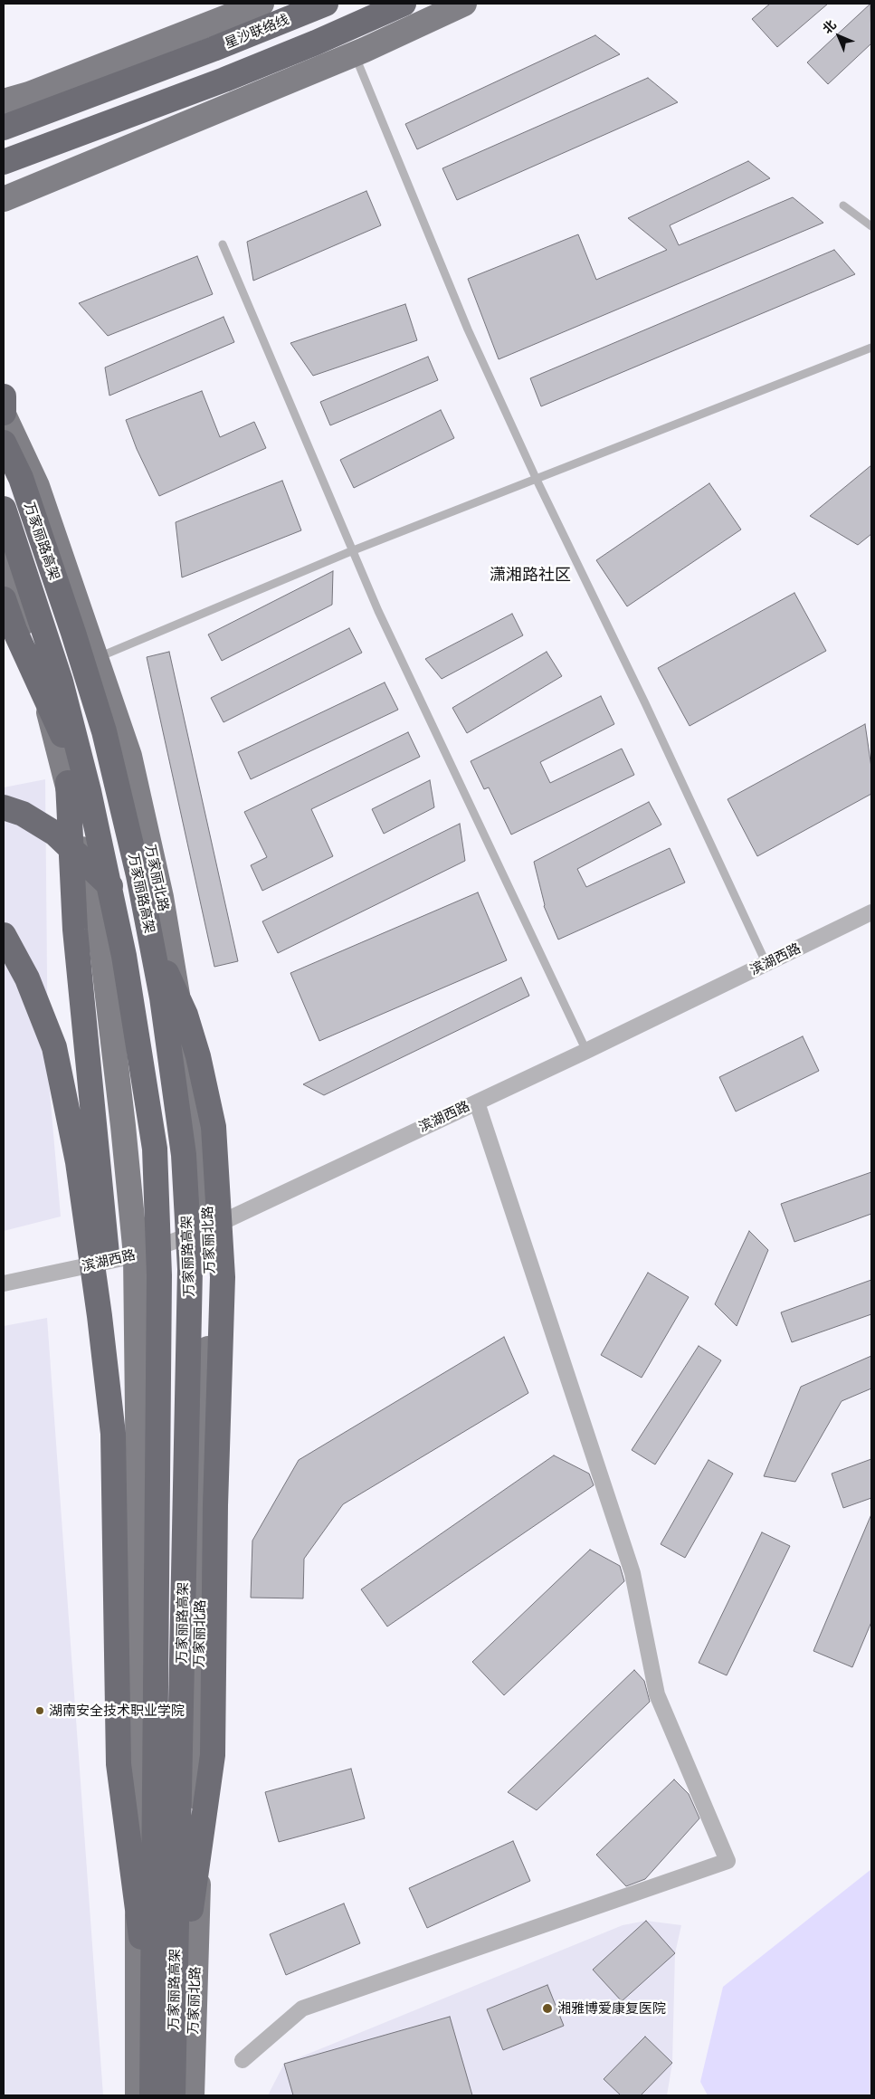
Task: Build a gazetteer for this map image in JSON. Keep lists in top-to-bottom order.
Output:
{
  "streets": {
    "highway": ["星沙联络线", "万家丽路高架"],
    "main road": ["万家丽北路"],
    "street": ["滨湖西路"]
  },
  "crossings": [
    ["万家丽北路", "滨湖西路"]
  ],
  "districts": ["潇湘路社区"],
  "places": ["湖南安全技术职业学院", "湘雅博爱康复医院"],
  "north": "top left"
}
